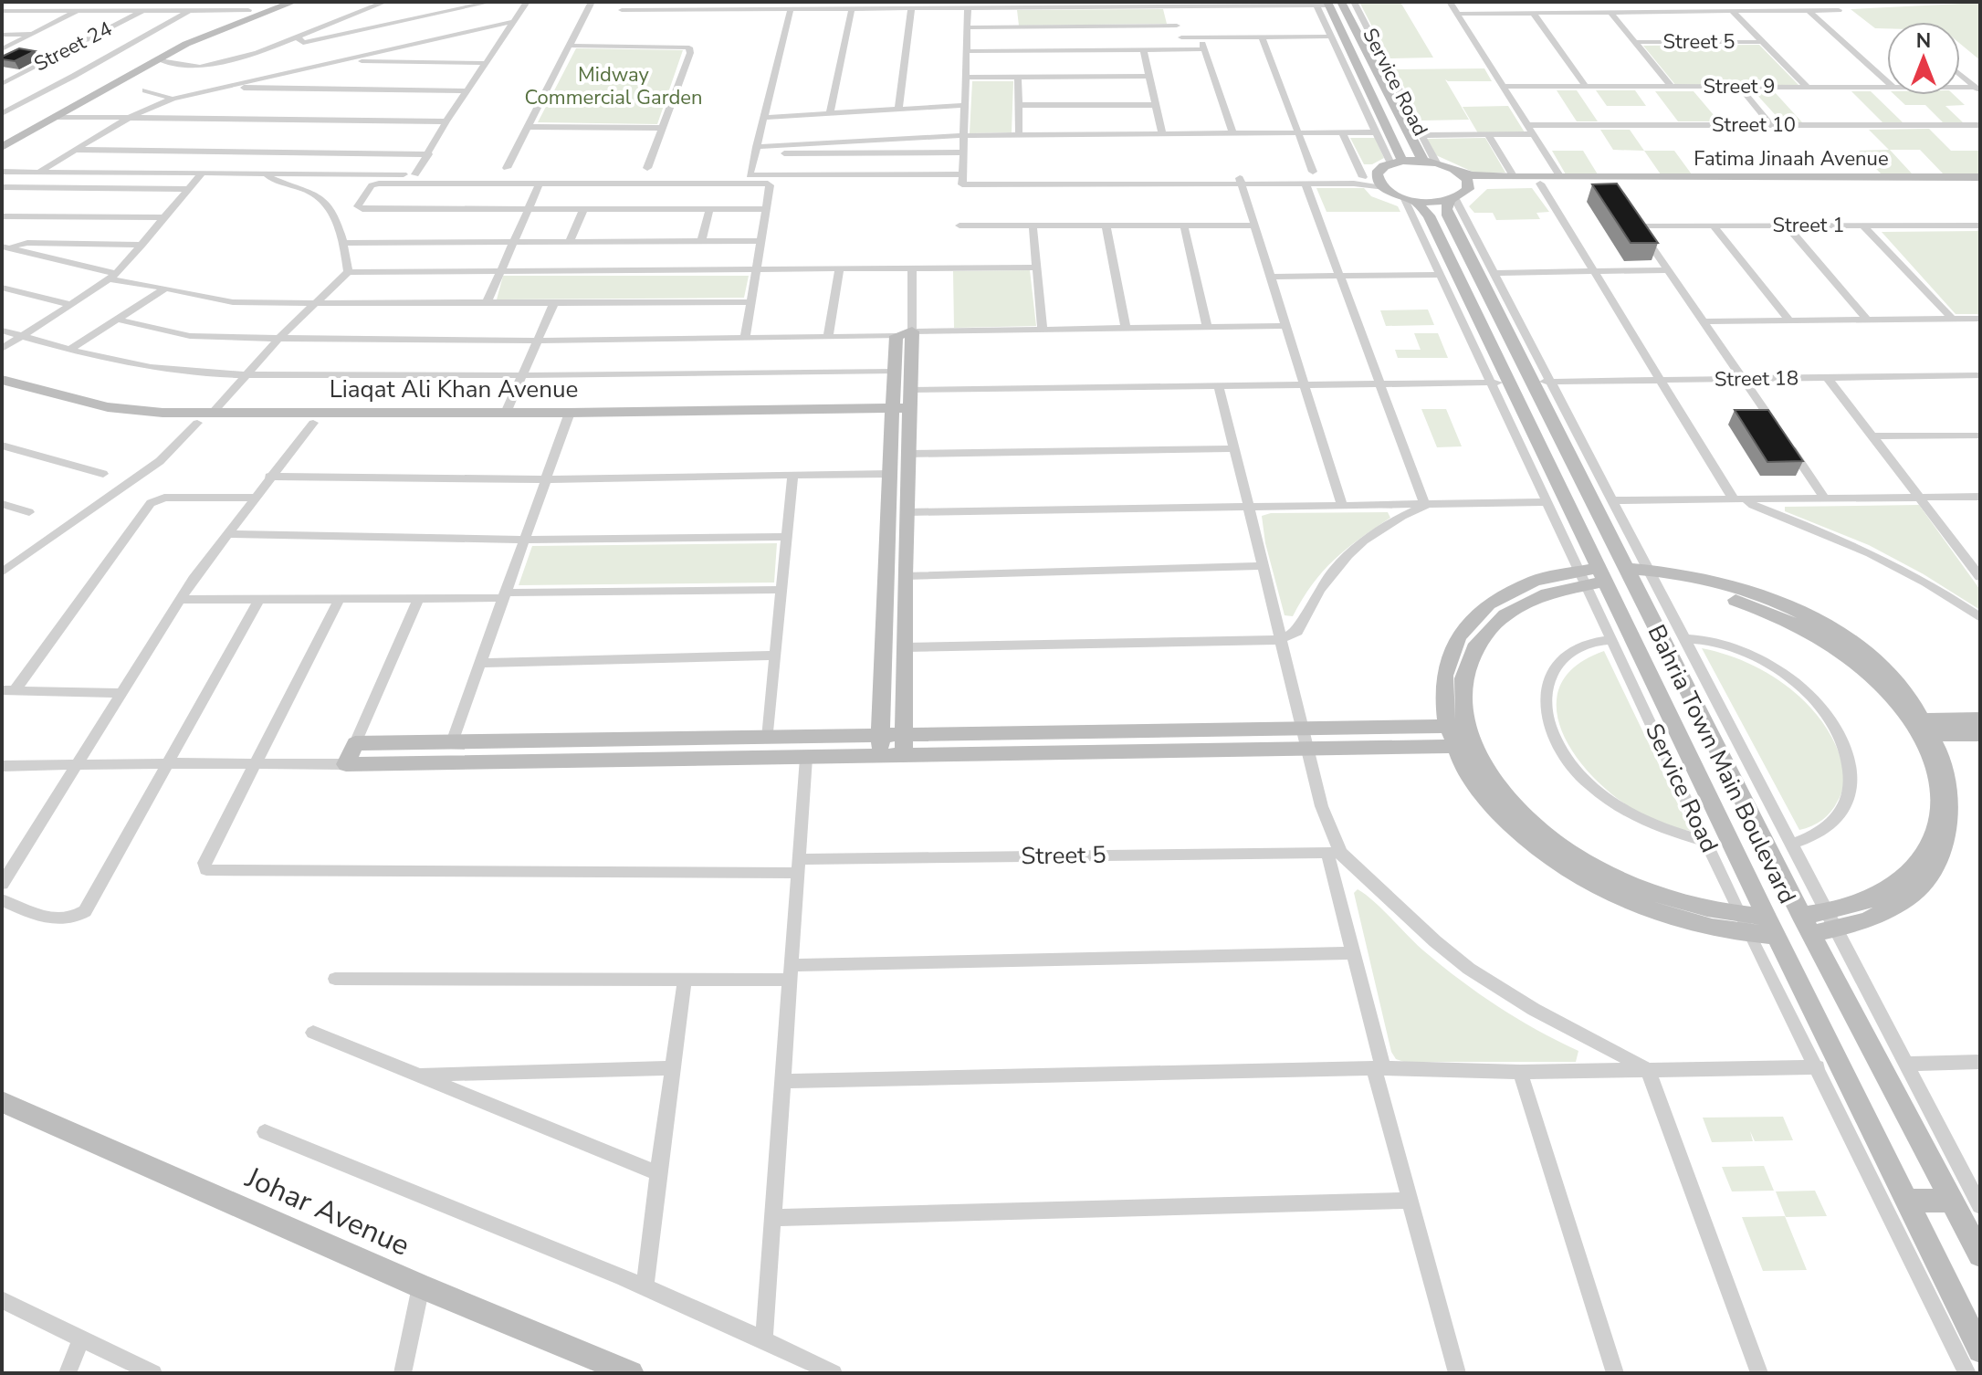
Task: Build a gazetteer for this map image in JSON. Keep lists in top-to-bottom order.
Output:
{
  "streets": {
    "street": [
      "Street 5",
      "Street 24",
      "Service Road",
      "Street 9",
      "Street 10",
      "Fatima Jinaah Avenue",
      "Street 1",
      "Street 18",
      "Liaqat Ali Khan Avenue",
      "Bahria Town Main Boulevard",
      "Johar Avenue"
    ]
  },
  "crossings": [
    ["Service Road", "Fatima Jinaah Avenue"],
    ["Service Road", "Bahria Town Main Boulevard"],
    ["Street 18", "Bahria Town Main Boulevard"]
  ],
  "parks": ["Midway Commercial Garden"],
  "north": "top"
}
